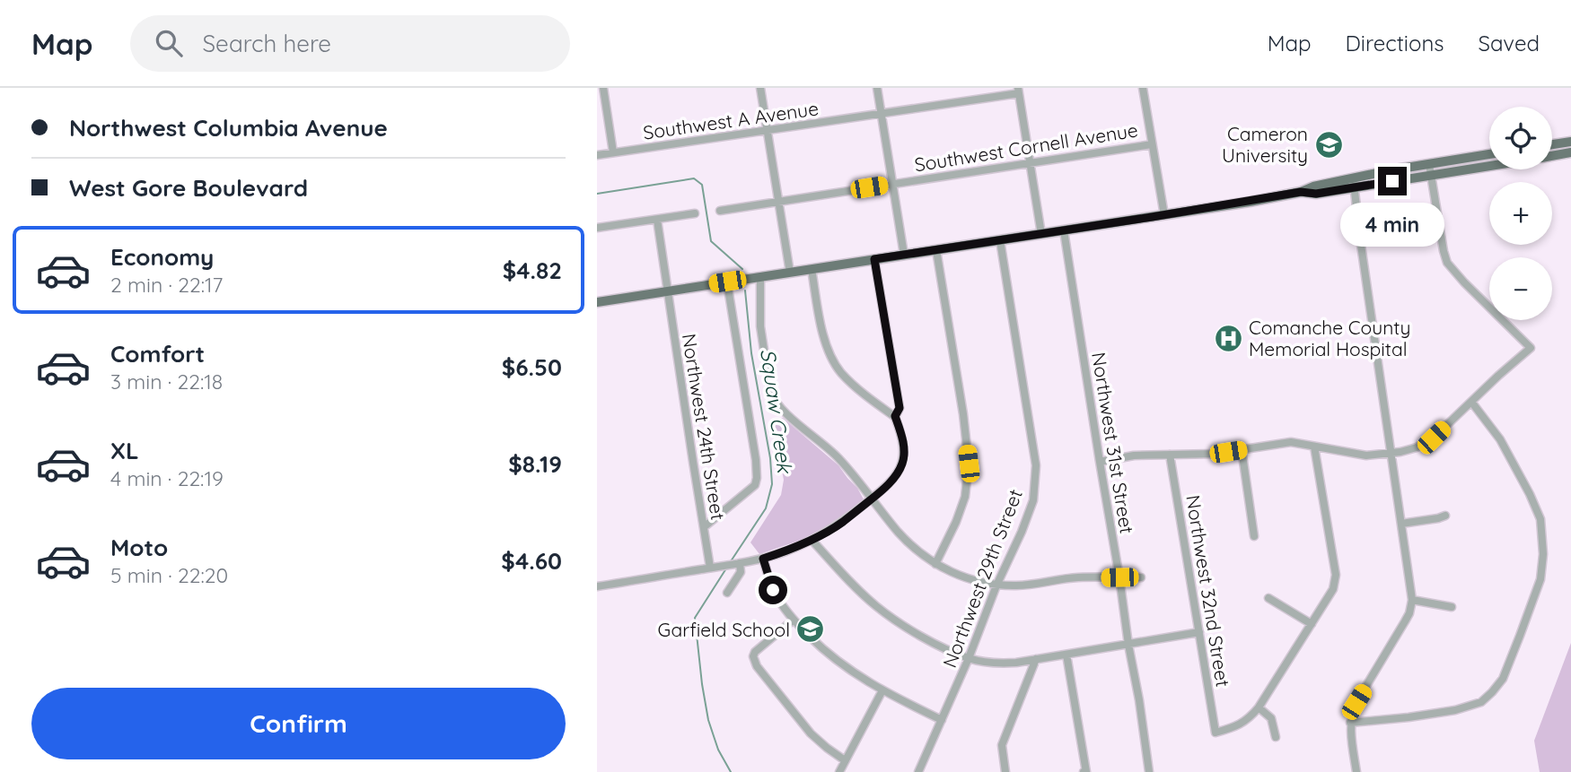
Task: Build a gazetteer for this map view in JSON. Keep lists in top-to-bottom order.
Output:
{
  "streets": {
    "street": [
      "Southwest A Avenue",
      "Southwest Cornell Avenue",
      "Northwest 24th Street",
      "Northwest 31st Street",
      "Northwest 29th Street",
      "Northwest 32nd Street"
    ]
  },
  "water": ["Squaw Creek"],
  "places": {
    "school or university": ["Cameron University", "Garfield School"],
    "hospital": ["Comanche County Memorial Hospital"]
  },
  "page": {
    "header": "Map",
    "search": "Search here",
    "nav": ["Map", "Directions", "Saved"],
    "banner": ["Northwest Columbia Avenue", "West Gore Boulevard"],
    "map_buttons": ["+", "−"],
    "bubble": "4 min",
    "list": [
      {
        "name": "Economy",
        "note": "2 min · 22:17",
        "value": "$4.82"
      },
      {
        "name": "Comfort",
        "note": "3 min · 22:18",
        "value": "$6.50"
      },
      {
        "name": "XL",
        "note": "4 min · 22:19",
        "value": "$8.19"
      },
      {
        "name": "Moto",
        "note": "5 min · 22:20",
        "value": "$4.60"
      }
    ],
    "buttons": "Confirm"
  }
}
